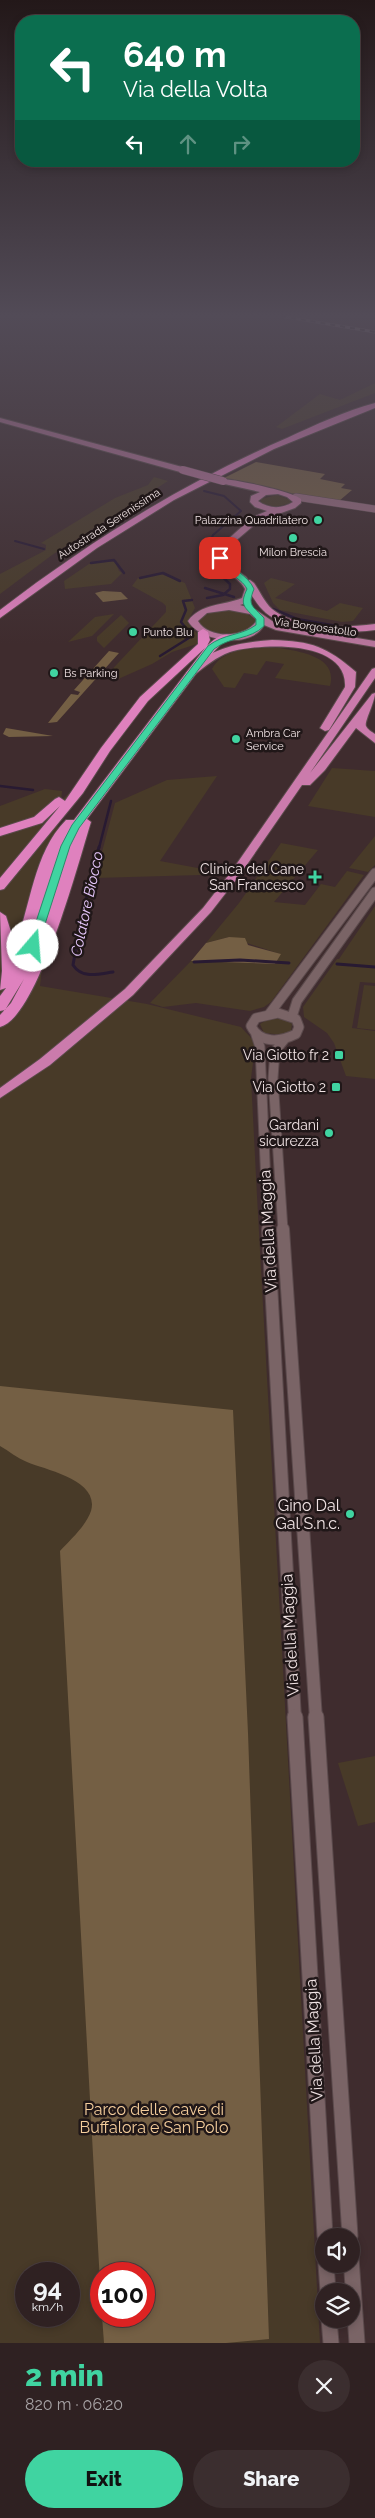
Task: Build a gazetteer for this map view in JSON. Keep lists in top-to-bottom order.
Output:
{
  "streets": {
    "highway": ["Autostrada Serenissima"],
    "main road": ["Via Borgosatollo"],
    "street": ["Via della Maggia"]
  },
  "water": ["Colatore Biocco"],
  "parks": ["Parco delle cave di Buffalora e San Polo"],
  "places": {
    "other": [
      "Palazzina Quadrilatero",
      "Milon Brescia",
      "Punto Blu",
      "Bs Parking",
      "Ambra Car Service",
      "Gardani sicurezza",
      "Gino Dal Gal S.n.c."
    ],
    "health": ["Clinica del Cane San Francesco"],
    "transit": ["Via Giotto fr 2", "Via Giotto 2"]
  },
  "page": {
    "turn": ["640 m", "Via della Volta"],
    "speed": "94 km/h",
    "limit": "100",
    "heading": ["2 min", "820 m · 06:20"],
    "buttons": ["Exit", "Share"]
  }
}
